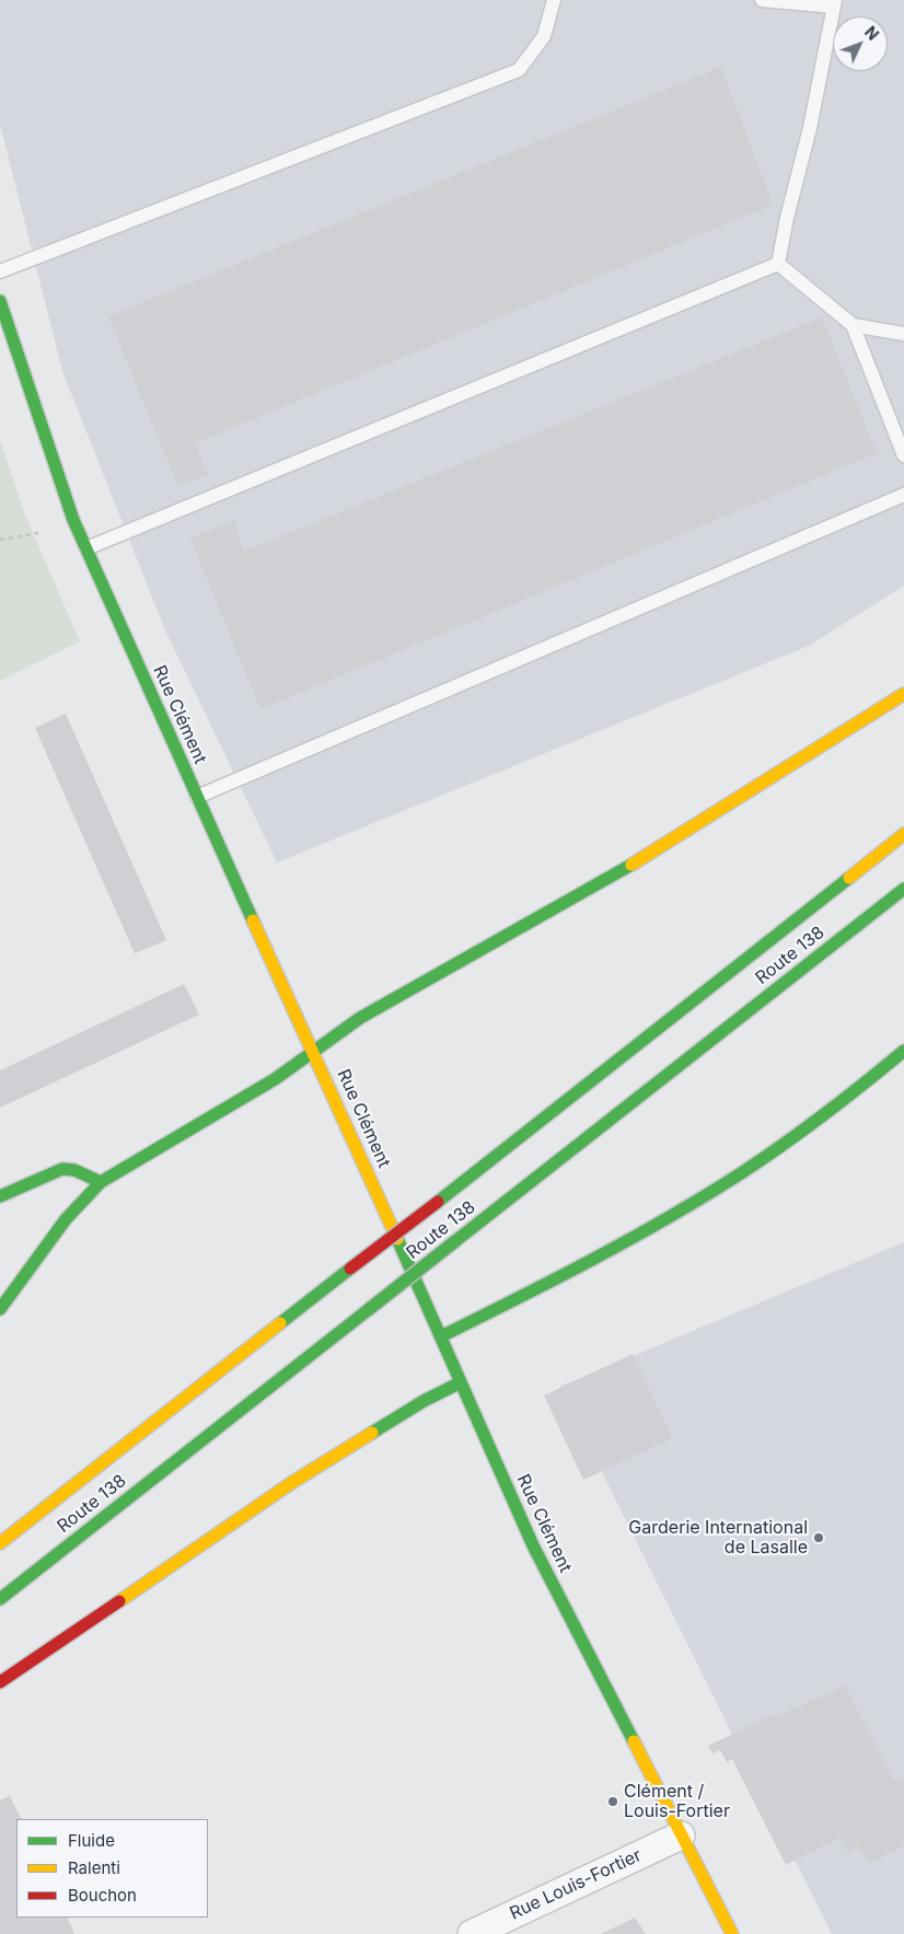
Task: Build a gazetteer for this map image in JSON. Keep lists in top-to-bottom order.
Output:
{
  "streets": {
    "main road": ["Rue Clément", "Route 138"],
    "street": ["Rue Louis-Fortier"]
  },
  "crossings": [
    ["Rue Clément", "Rue Louis-Fortier"]
  ],
  "places": ["Garderie International de Lasalle", "Clément / Louis-Fortier"],
  "legend": ["Fluide", "Ralenti", "Bouchon"],
  "north": "top right"
}
